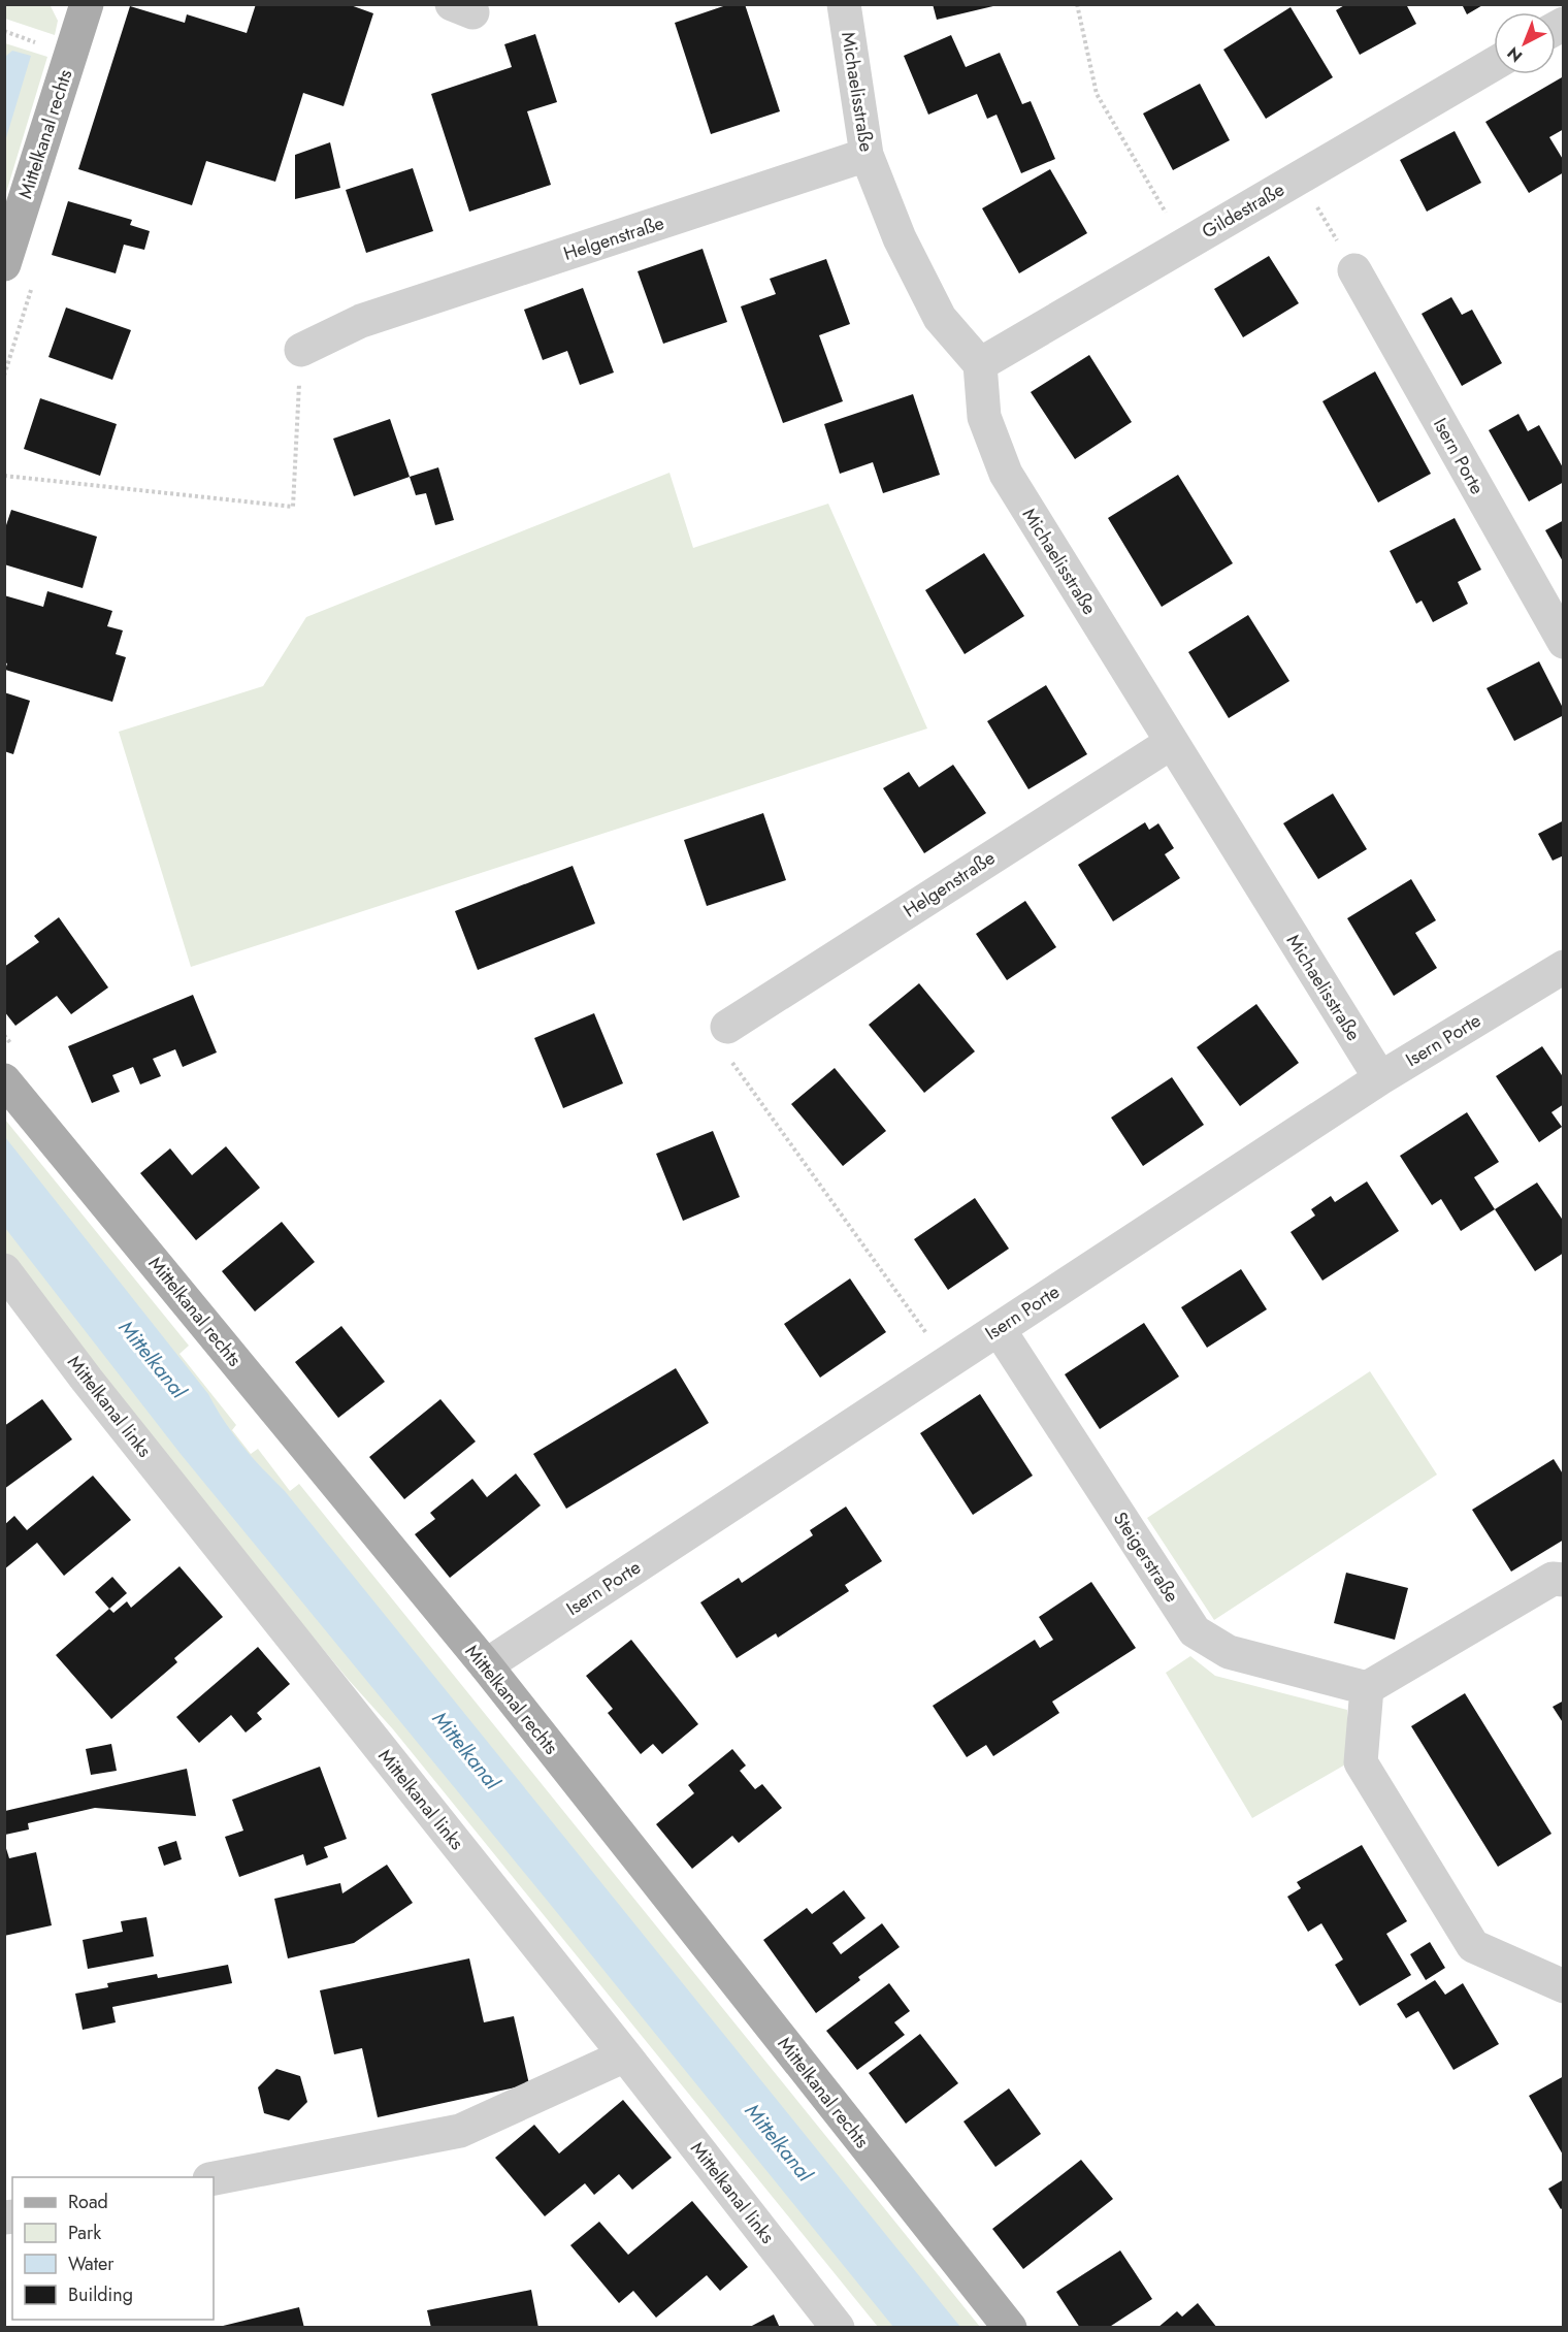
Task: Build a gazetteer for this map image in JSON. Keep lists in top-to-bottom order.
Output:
{
  "streets": {
    "main road": ["Mittelkanal rechts"],
    "street": [
      "Michaelisstraße",
      "Gildestraße",
      "Helgenstraße",
      "Isern Porte",
      "Mittelkanal links",
      "Steigerstraße"
    ]
  },
  "crossings": [
    ["Michaelisstraße", "Gildestraße"],
    ["Michaelisstraße", "Helgenstraße"],
    ["Michaelisstraße", "Isern Porte"],
    ["Mittelkanal rechts", "Isern Porte"],
    ["Isern Porte", "Steigerstraße"]
  ],
  "water": ["Mittelkanal"],
  "legend": [
    "Road",
    "Park",
    "Water",
    "Building"
  ],
  "north": "bottom left"
}
